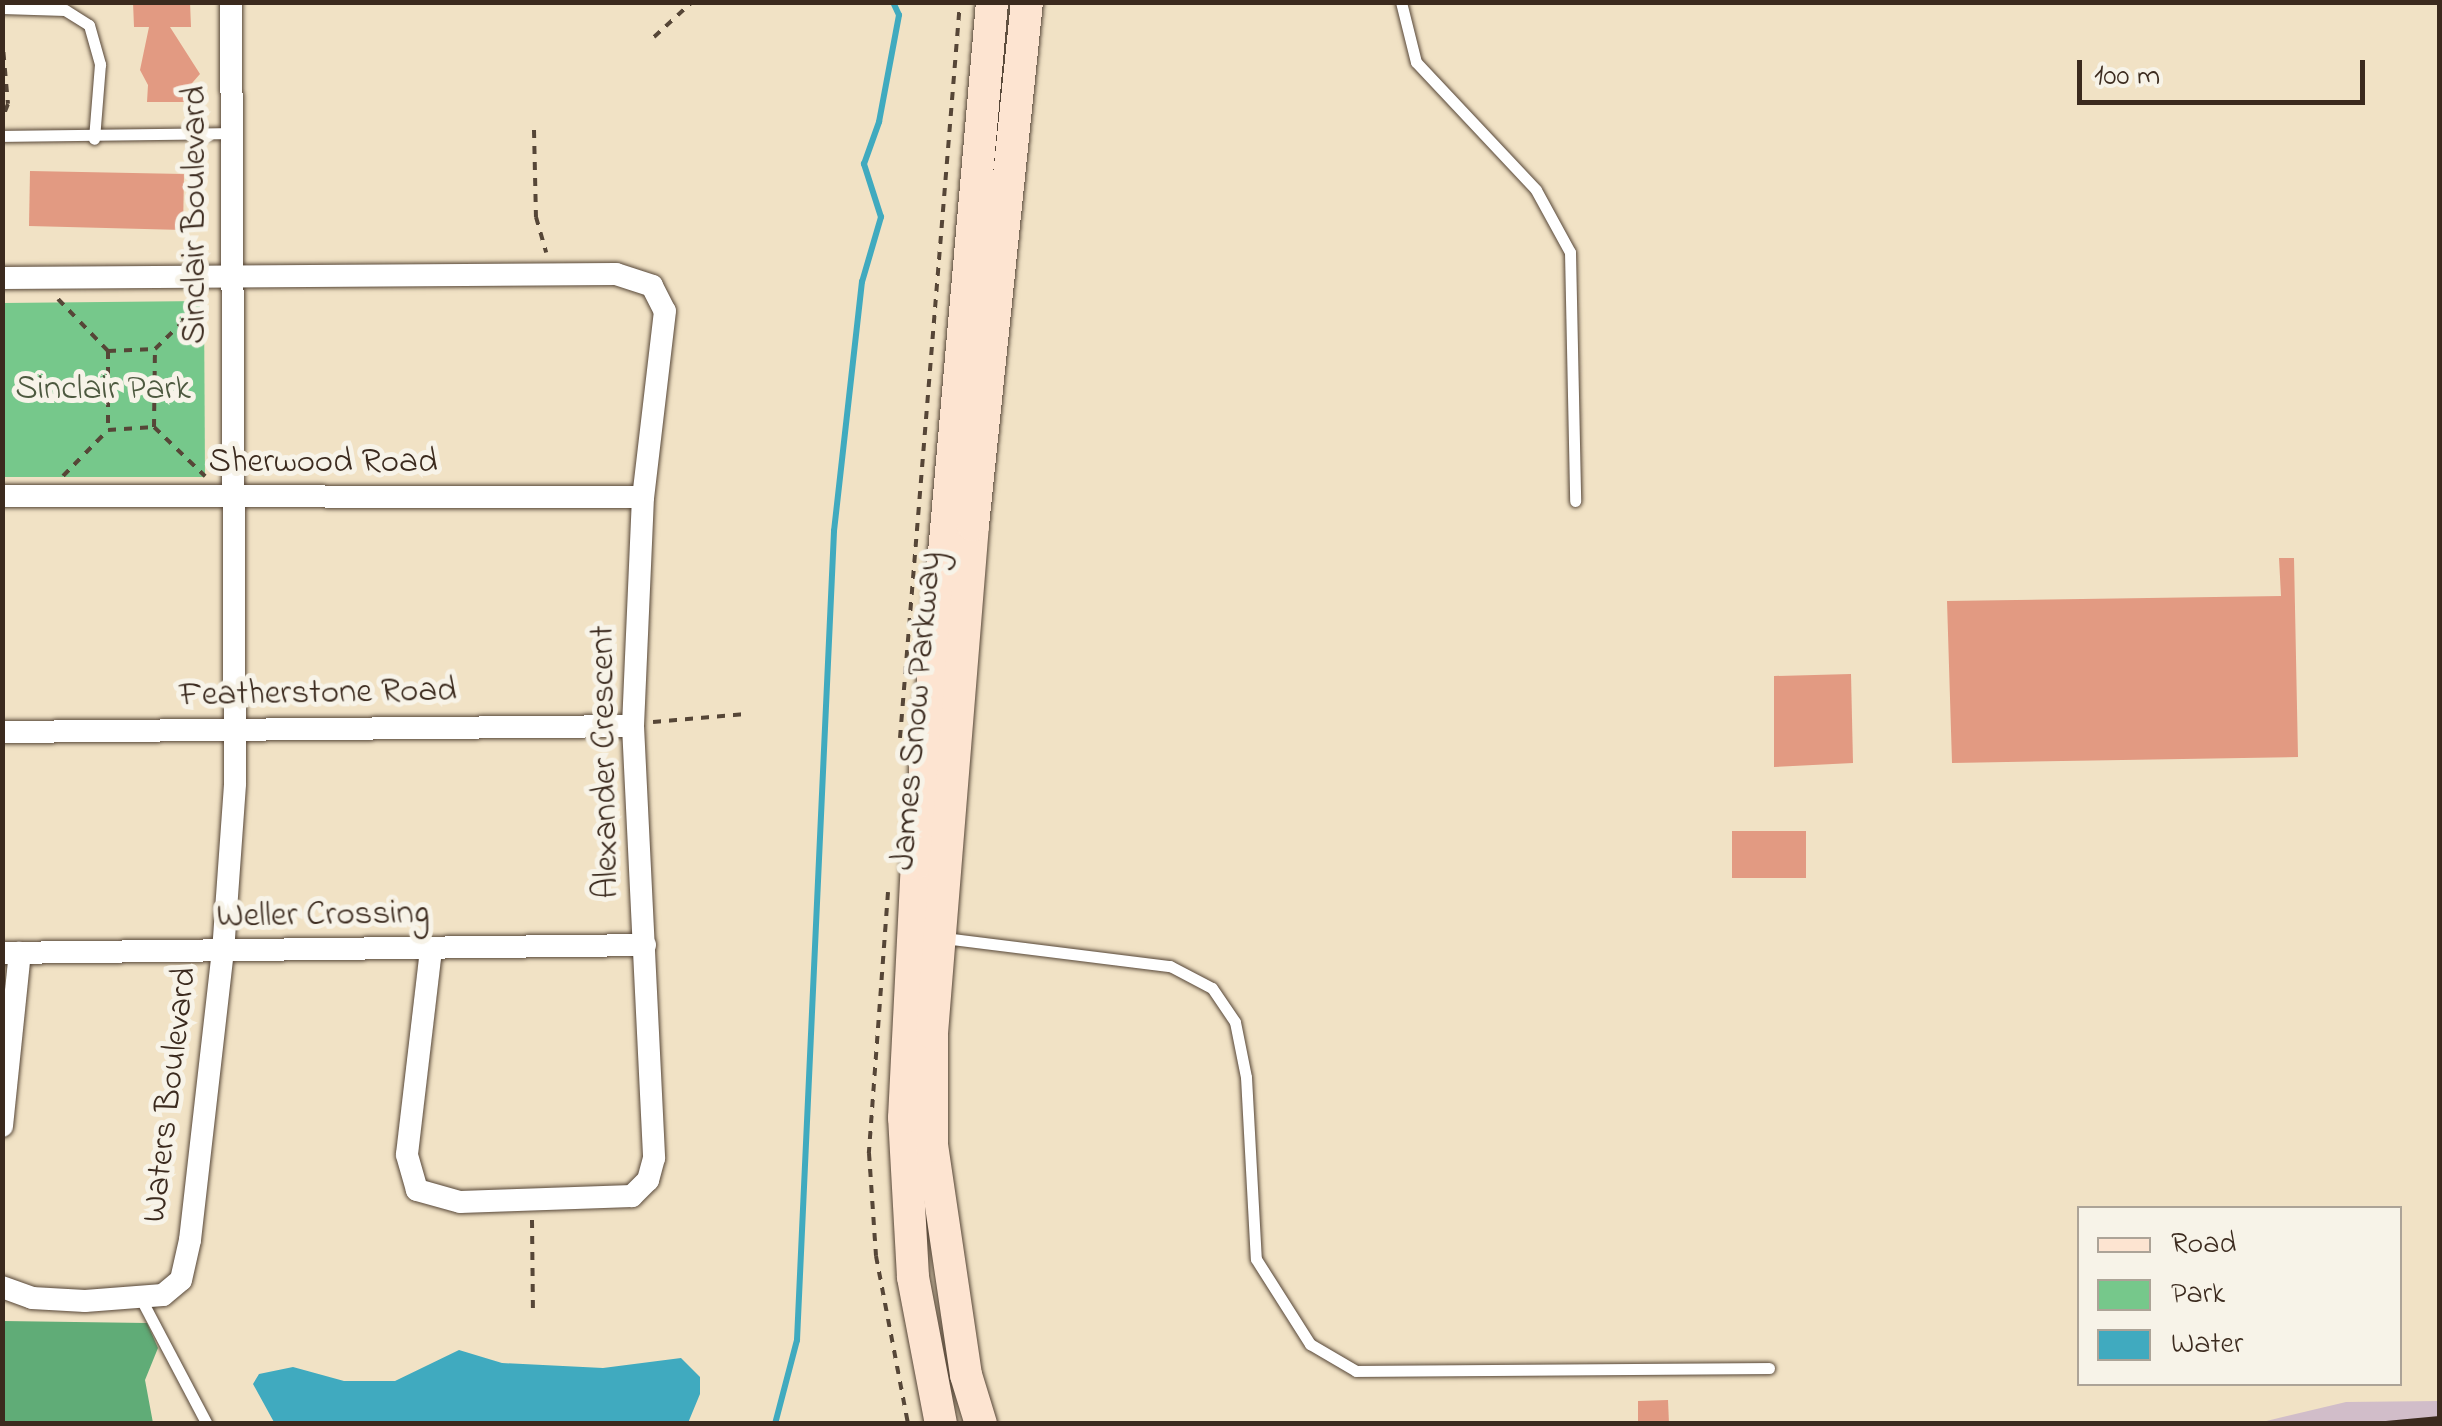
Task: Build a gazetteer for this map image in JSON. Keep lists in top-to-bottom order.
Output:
{
  "streets": {
    "main road": ["James Snow Parkway"],
    "street": [
      "Sinclair Boulevard",
      "Sherwood Road",
      "Featherstone Road",
      "Alexander Crescent",
      "Weller Crossing",
      "Waters Boulevard"
    ]
  },
  "crossings": [
    ["Sinclair Boulevard", "Sherwood Road"],
    ["Sinclair Boulevard", "Featherstone Road"],
    ["Sinclair Boulevard", "Alexander Crescent"],
    ["Sinclair Boulevard", "Waters Boulevard"],
    ["Sherwood Road", "Alexander Crescent"],
    ["Featherstone Road", "Alexander Crescent"],
    ["Featherstone Road", "Waters Boulevard"],
    ["Alexander Crescent", "Weller Crossing"],
    ["Weller Crossing", "Waters Boulevard"]
  ],
  "parks": ["Sinclair Park"],
  "legend": ["Road", "Park", "Water"],
  "scale_bar": "100 m"
}
